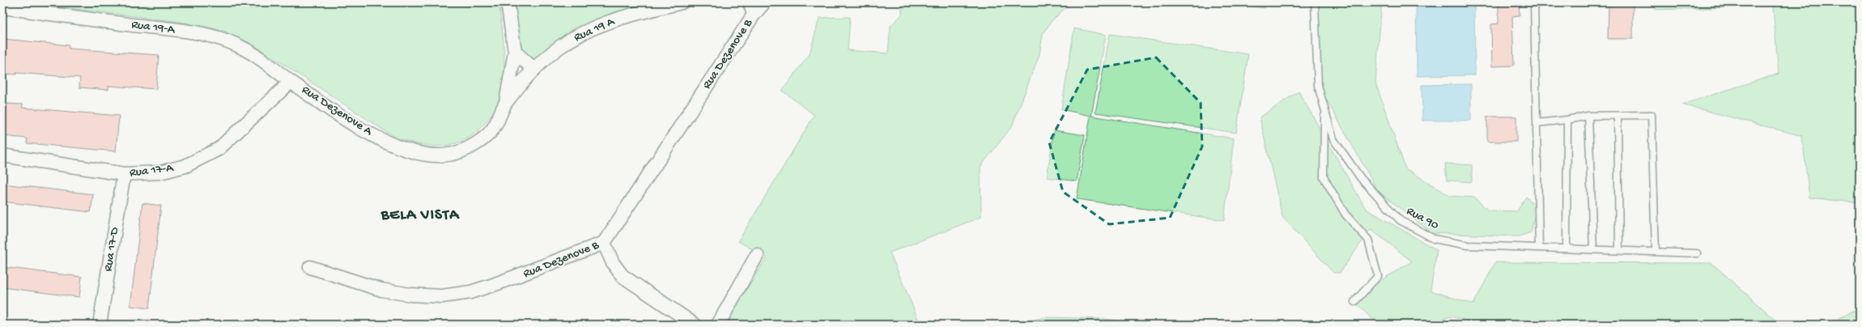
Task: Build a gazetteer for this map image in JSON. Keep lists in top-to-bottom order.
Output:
{
  "streets": {
    "street": [
      "Rua 19-A",
      "Rua 19 A",
      "Rua Dezenove B",
      "Rua Dezenove A",
      "Rua 17-A",
      "Rua 17-D"
    ],
    "lane": ["Rua 90"]
  },
  "crossings": [
    ["Rua 19-A", "Rua Dezenove A"],
    ["Rua 19-A", "Rua 17-A"],
    ["Rua 19 A", "Rua Dezenove A"],
    ["Rua Dezenove A", "Rua 17-A"],
    ["Rua 17-A", "Rua 17-D"]
  ],
  "districts": ["BELA VISTA"]
}
